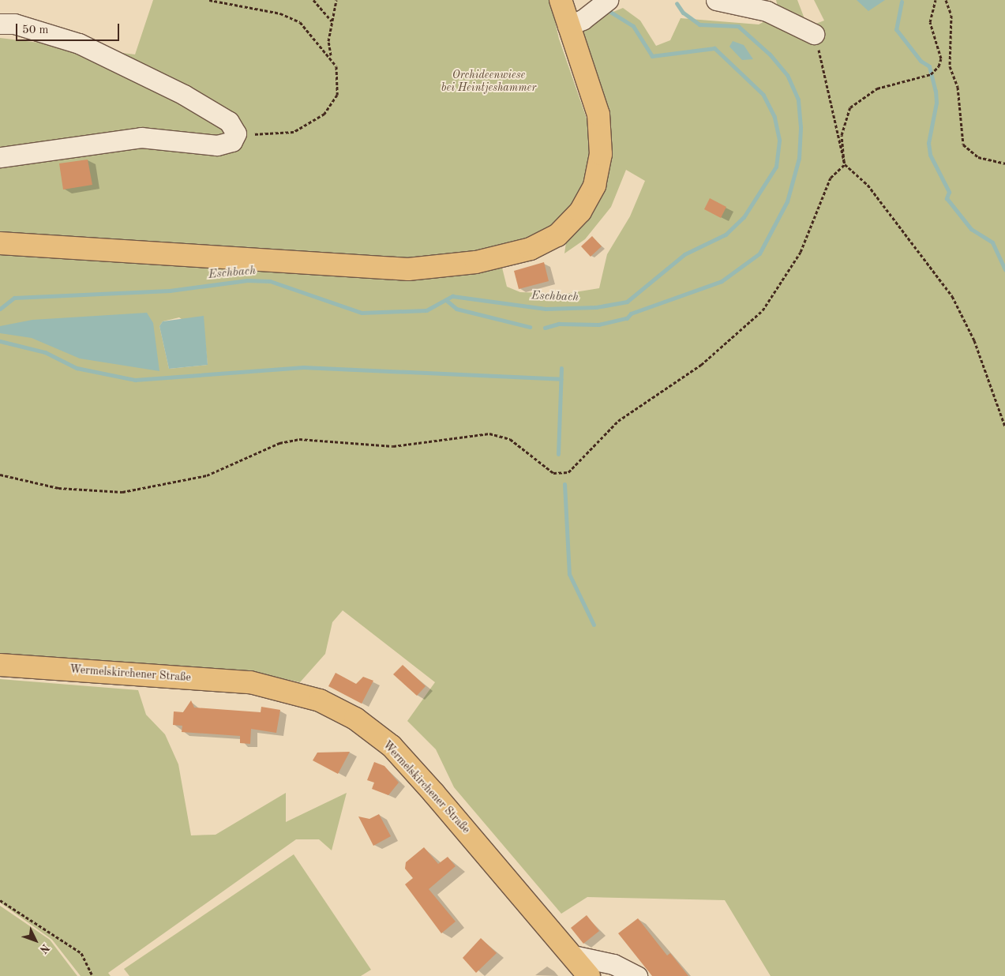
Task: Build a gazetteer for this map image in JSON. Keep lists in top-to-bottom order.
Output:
{
  "streets": {
    "main road": ["Wermelskirchener Straße"]
  },
  "water": ["Eschbach"],
  "parks": ["Orchideenwiese bei Heintjeshammer"],
  "scale_bar": "50 m",
  "north": "bottom right"
}
